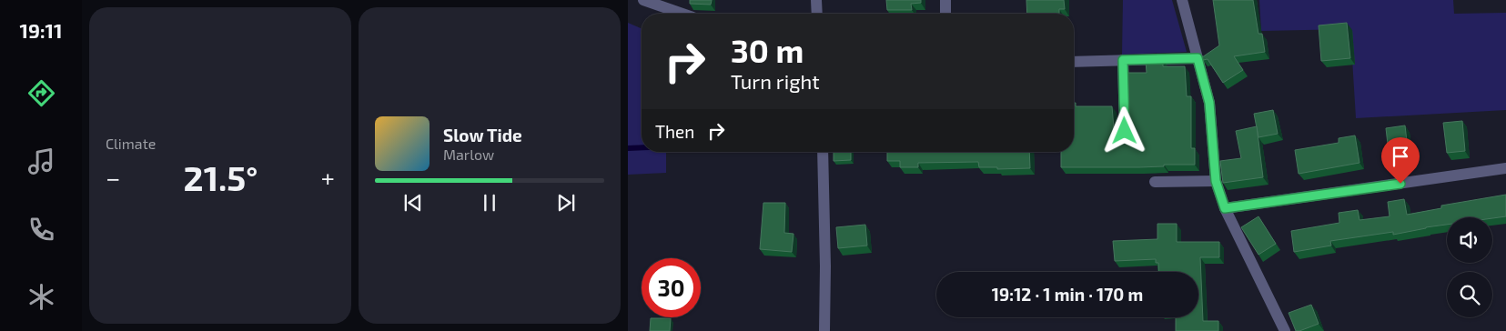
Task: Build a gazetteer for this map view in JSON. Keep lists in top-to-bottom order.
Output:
{
  "page": {
    "tabs": "19:11",
    "tile": "Climate",
    "turn": ["30 m", "Turn right"],
    "then": "Then",
    "song": ["Slow Tide", "Marlow"],
    "heat": ["−", "21.5°", "+"],
    "limit": "30",
    "trip": "19:12 · 1 min · 170 m"
  }
}
